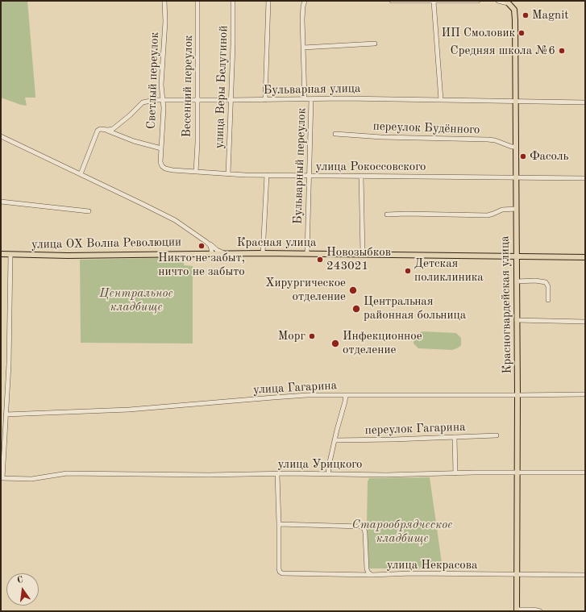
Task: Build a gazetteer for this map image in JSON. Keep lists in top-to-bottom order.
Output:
{
  "streets": {
    "main road": ["Красная улица", "улица ОХ Волна Революции", "Красногвардейская улица"],
    "street": [
      "Светлый переулок",
      "Весенний переулок",
      "улица Веры Белугиной",
      "Бульварная улица",
      "переулок Будённого",
      "Бульварный переулок",
      "улица Рокоссовского",
      "улица Гагарина",
      "переулок Гагарина",
      "улица Урицкого",
      "улица Некрасова"
    ]
  },
  "crossings": [
    ["Светлый переулок", "Бульварная улица"],
    ["Светлый переулок", "улица Рокоссовского"],
    ["Весенний переулок", "Бульварная улица"],
    ["Весенний переулок", "улица Рокоссовского"],
    ["улица Веры Белугиной", "Бульварная улица"],
    ["улица Веры Белугиной", "улица Рокоссовского"],
    ["Бульварная улица", "Бульварный переулок"],
    ["Бульварная улица", "Красногвардейская улица"],
    ["переулок Будённого", "Красногвардейская улица"],
    ["Бульварный переулок", "улица Рокоссовского"],
    ["Бульварный переулок", "Красная улица"],
    ["улица Рокоссовского", "Красногвардейская улица"],
    ["Красная улица", "улица ОХ Волна Революции"],
    ["Красная улица", "Красногвардейская улица"],
    ["Красногвардейская улица", "улица Гагарина"],
    ["Красногвардейская улица", "улица Урицкого"],
    ["Красногвардейская улица", "улица Некрасова"]
  ],
  "parks": ["Центральное кладбище", "Старообрядческое кладбище"],
  "places": [
    "Magnit",
    "ИП Смоловик",
    "Средняя школа №6",
    "Фасоль",
    "Никто не забыт, ничто не забыто",
    "Новозыбков 243021",
    "Детская поликлиника",
    "Хирургическое отделение",
    "Центральная районная больница",
    "Морг",
    "Инфекционное отделение"
  ],
  "north": "top"
}
